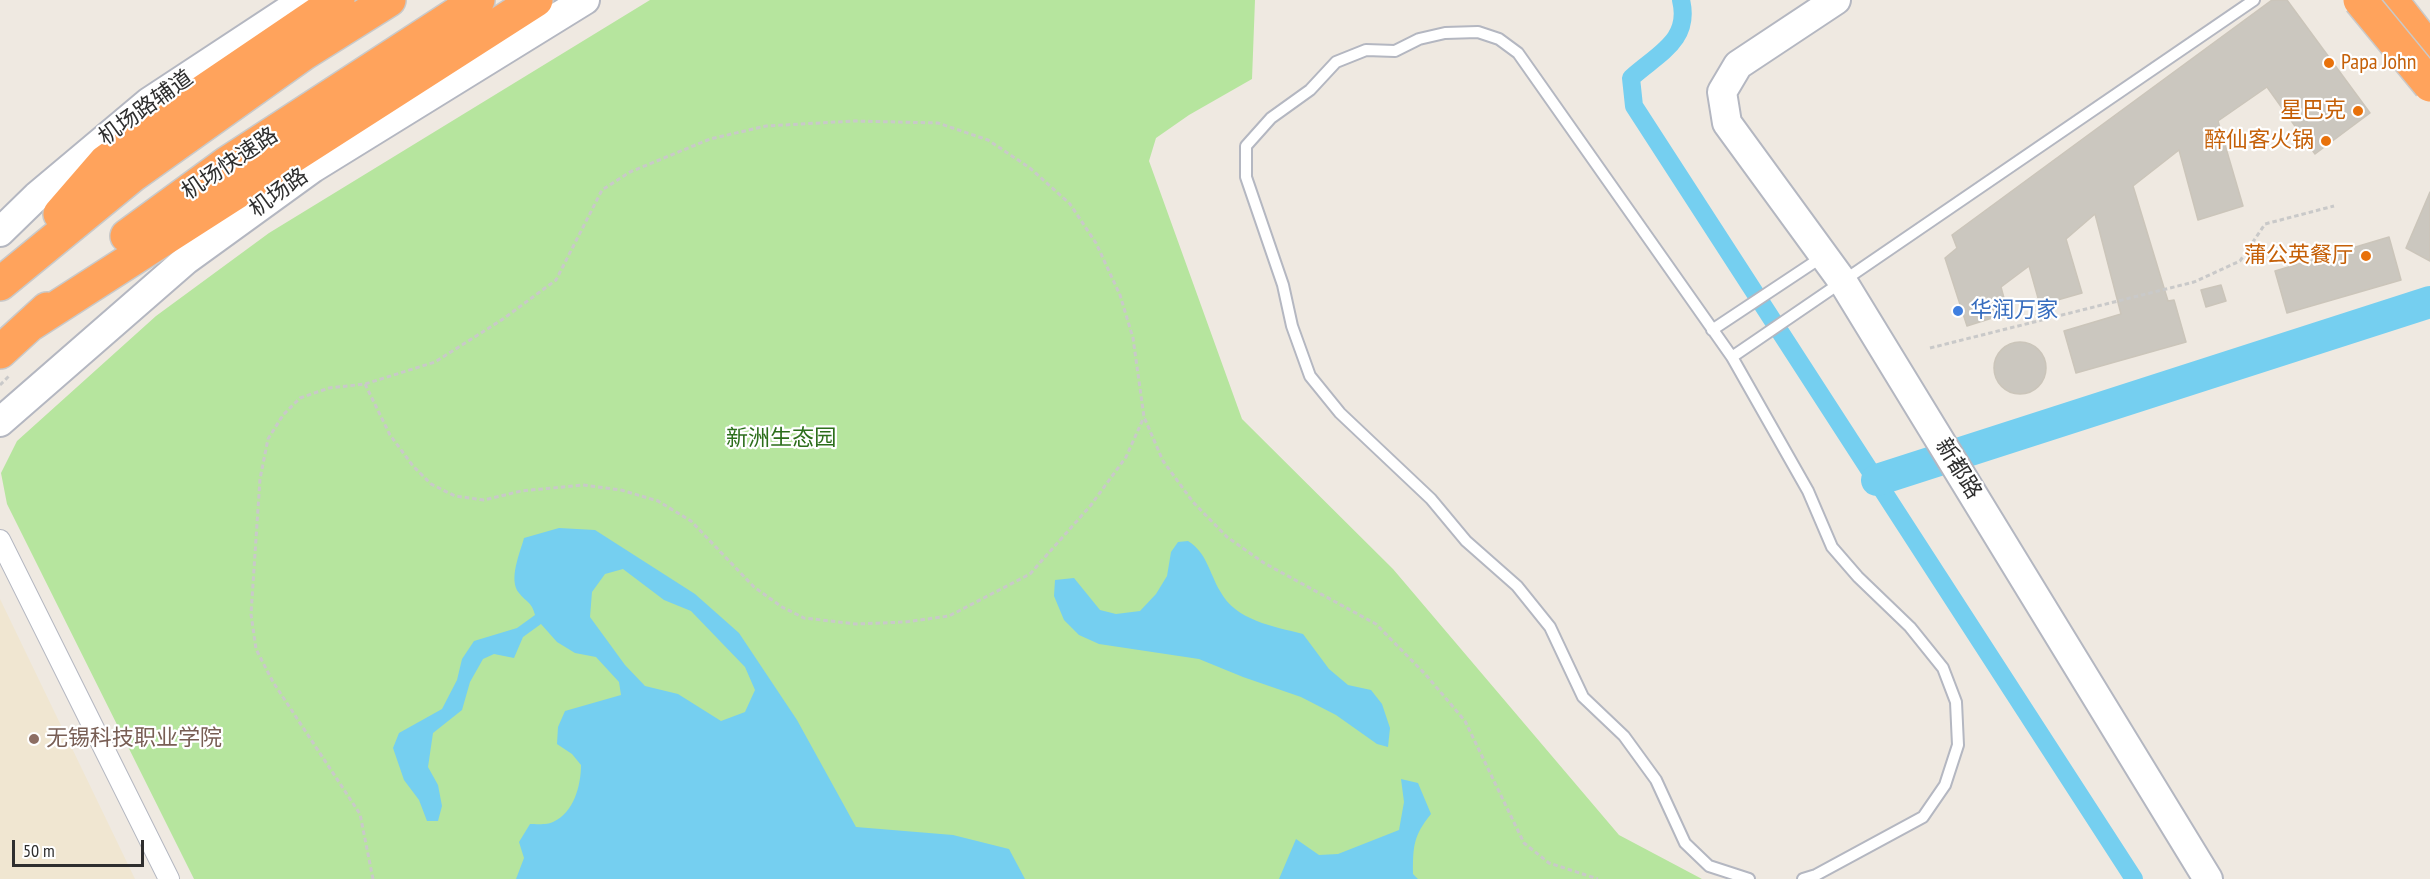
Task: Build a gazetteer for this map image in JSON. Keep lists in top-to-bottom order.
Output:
{
  "streets": {
    "highway": ["机场快速路"],
    "street": ["机场路辅道", "机场路", "新都路"]
  },
  "parks": ["新洲生态园"],
  "places": [
    "Papa John",
    "星巴克",
    "醉仙客火锅",
    "蒲公英餐厅",
    "华润万家",
    "无锡科技职业学院"
  ],
  "scale_bar": "50 m"
}
